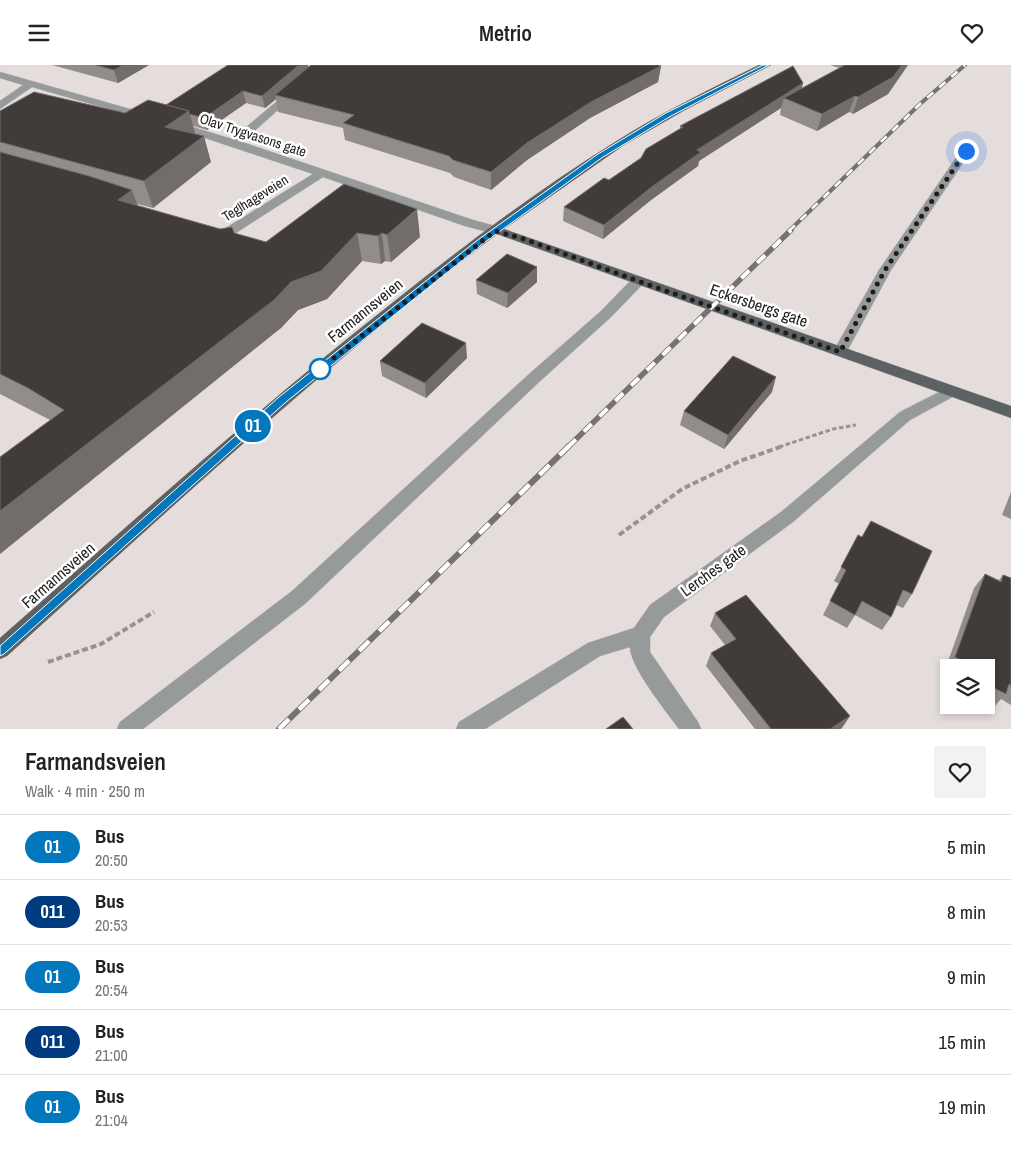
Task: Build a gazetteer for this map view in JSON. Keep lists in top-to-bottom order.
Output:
{
  "streets": {
    "main road": ["Eckersbergs gate", "Farmannsveien"],
    "street": ["Olav Trygvasons gate", "Teglhageveien", "Lerches gate"]
  },
  "crossings": [
    ["Olav Trygvasons gate", "Teglhageveien"],
    ["Olav Trygvasons gate", "Eckersbergs gate"],
    ["Olav Trygvasons gate", "Farmannsveien"],
    ["Eckersbergs gate", "Farmannsveien"],
    ["Eckersbergs gate", "Lerches gate"]
  ],
  "lines": ["bus line 01"],
  "page": {
    "header": "Metrio",
    "on_map": "01",
    "heading": ["Farmandsveien", "Walk · 4 min · 250 m"],
    "list": [
      {
        "mark": "01",
        "name": "Bus",
        "note": "20:50",
        "value": "5 min"
      },
      {
        "mark": "011",
        "name": "Bus",
        "note": "20:53",
        "value": "8 min"
      },
      {
        "mark": "01",
        "name": "Bus",
        "note": "20:54",
        "value": "9 min"
      },
      {
        "mark": "011",
        "name": "Bus",
        "note": "21:00",
        "value": "15 min"
      },
      {
        "mark": "01",
        "name": "Bus",
        "note": "21:04",
        "value": "19 min"
      }
    ]
  }
}
